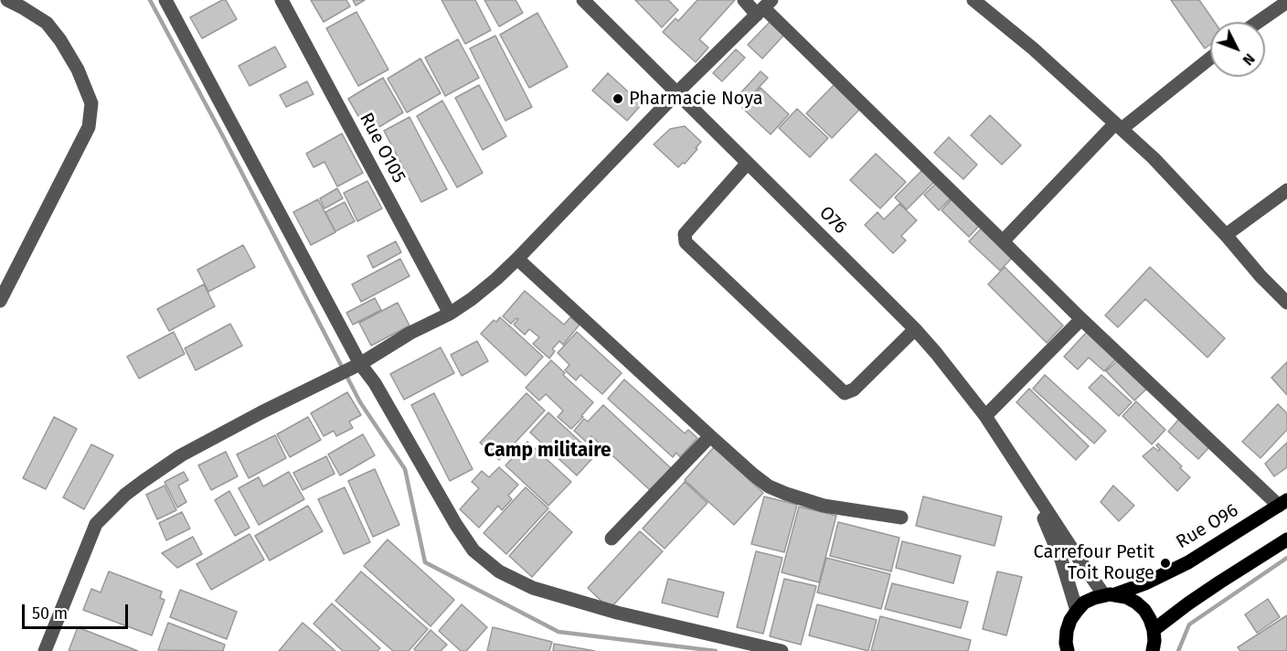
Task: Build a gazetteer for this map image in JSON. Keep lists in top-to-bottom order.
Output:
{
  "streets": {
    "main road": ["Rue O96"],
    "street": ["Rue O105", "O76"]
  },
  "districts": ["Camp militaire"],
  "places": ["Pharmacie Noya", "Carrefour Petit Toit Rouge"],
  "scale_bar": "50 m",
  "north": "bottom right"
}
